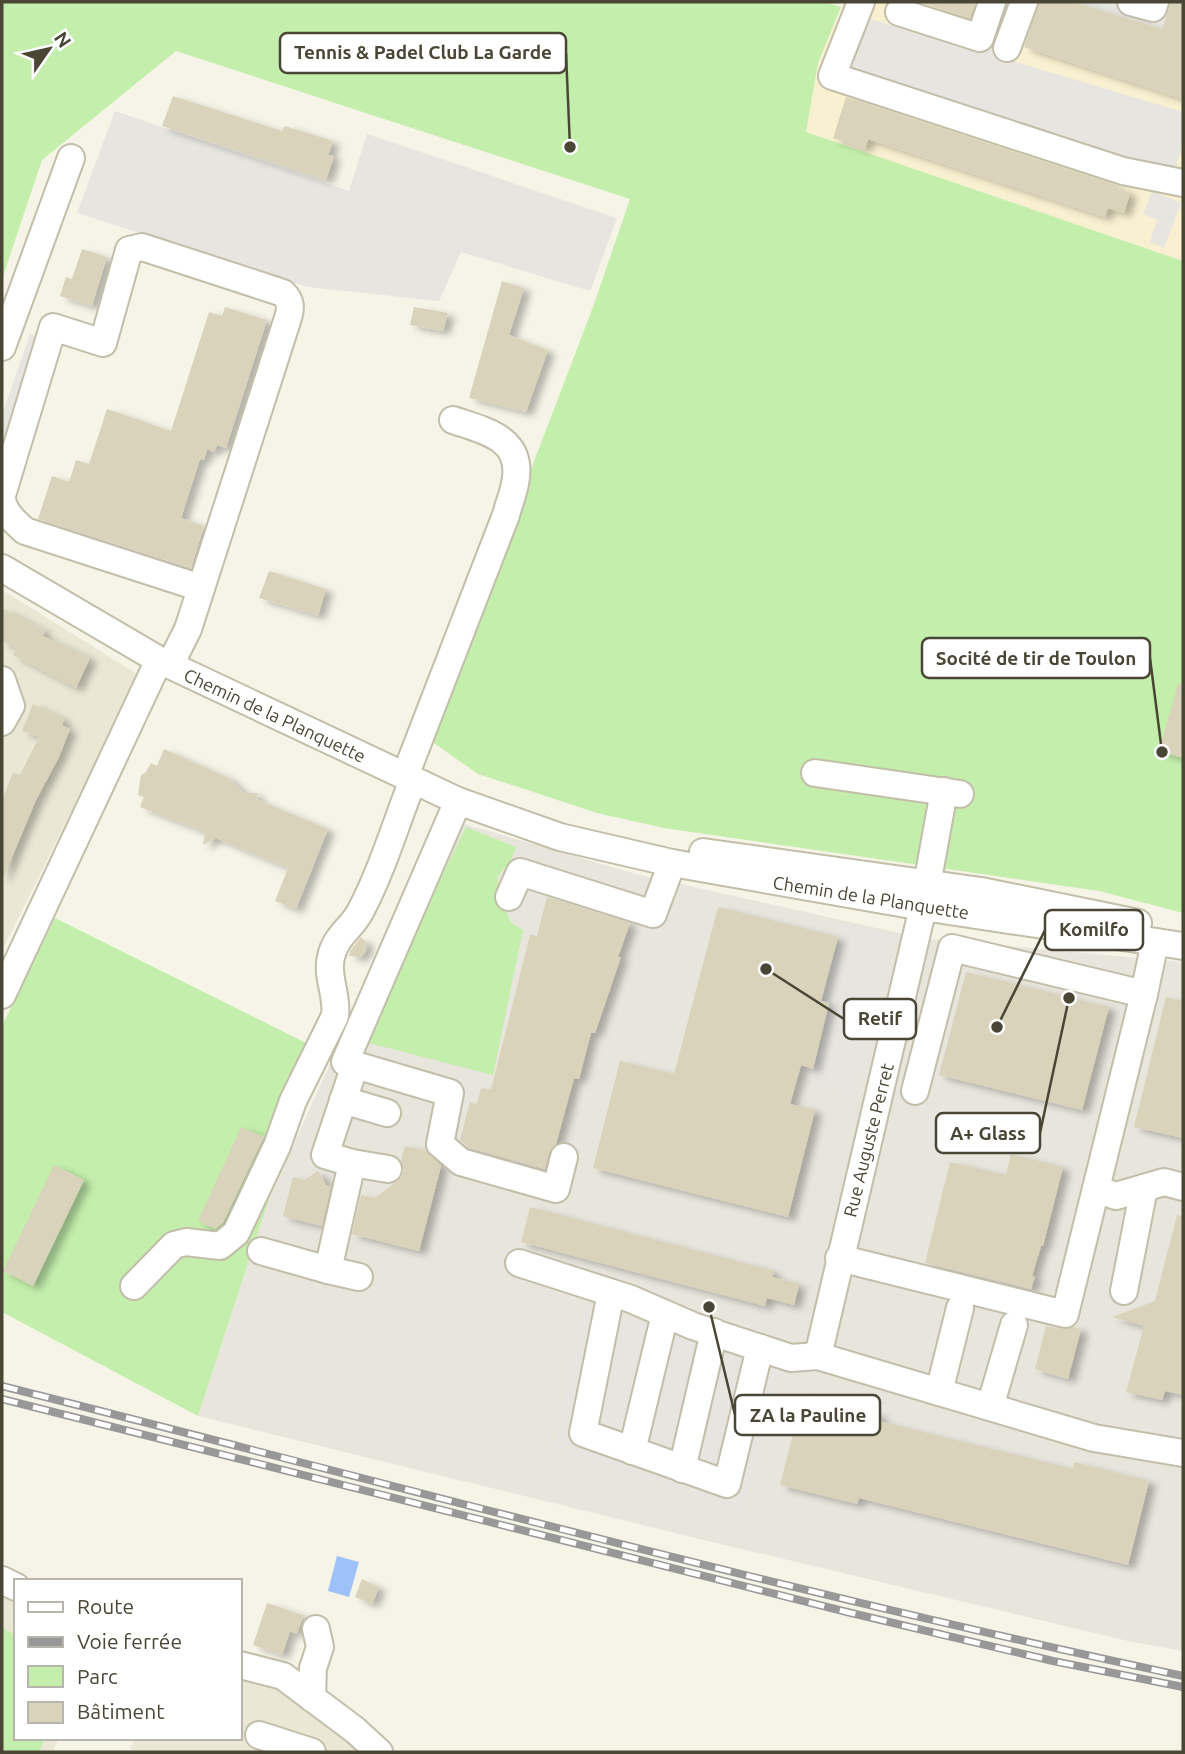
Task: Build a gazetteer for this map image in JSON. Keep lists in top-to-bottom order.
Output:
{
  "streets": {
    "street": ["Chemin de la Planquette", "Rue Auguste Perret"]
  },
  "crossings": [
    ["Chemin de la Planquette", "Rue Auguste Perret"]
  ],
  "places": [
    "Tennis & Padel Club La Garde",
    "Socité de tir de Toulon",
    "Retif",
    "A+ Glass",
    "Komilfo",
    "ZA la Pauline"
  ],
  "legend": [
    "Route",
    "Voie ferrée",
    "Parc",
    "Bâtiment"
  ],
  "north": "top right"
}
